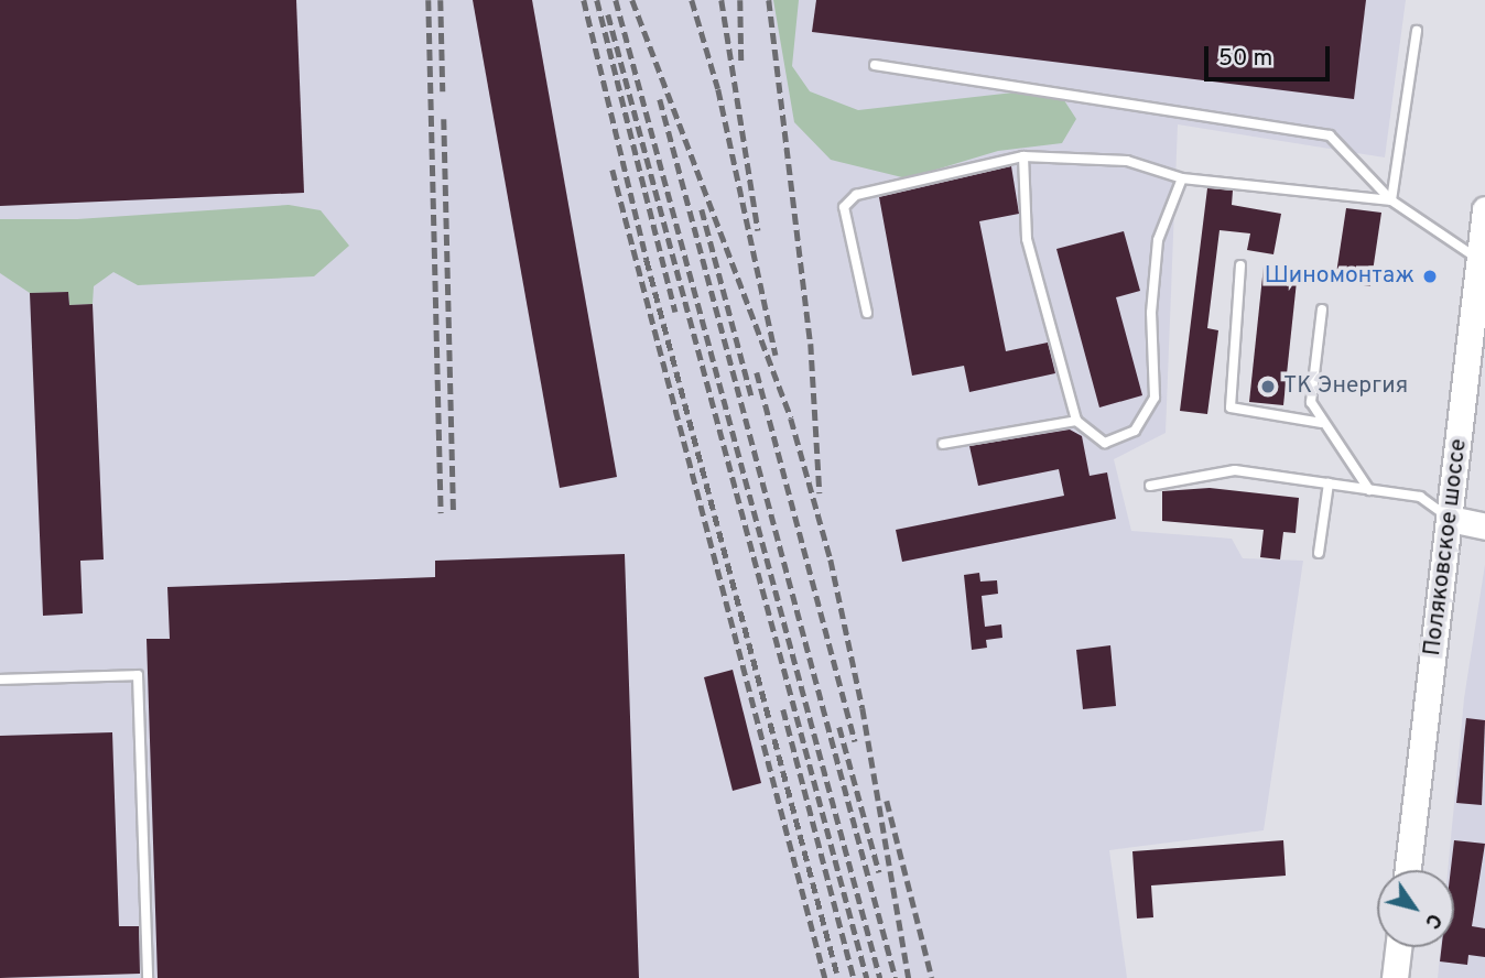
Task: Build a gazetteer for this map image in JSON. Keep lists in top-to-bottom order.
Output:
{
  "streets": {
    "main road": ["Поляковское шоссе"]
  },
  "places": ["Шиномонтаж", "ТК Энергия"],
  "scale_bar": "50 m",
  "north": "bottom right"
}
